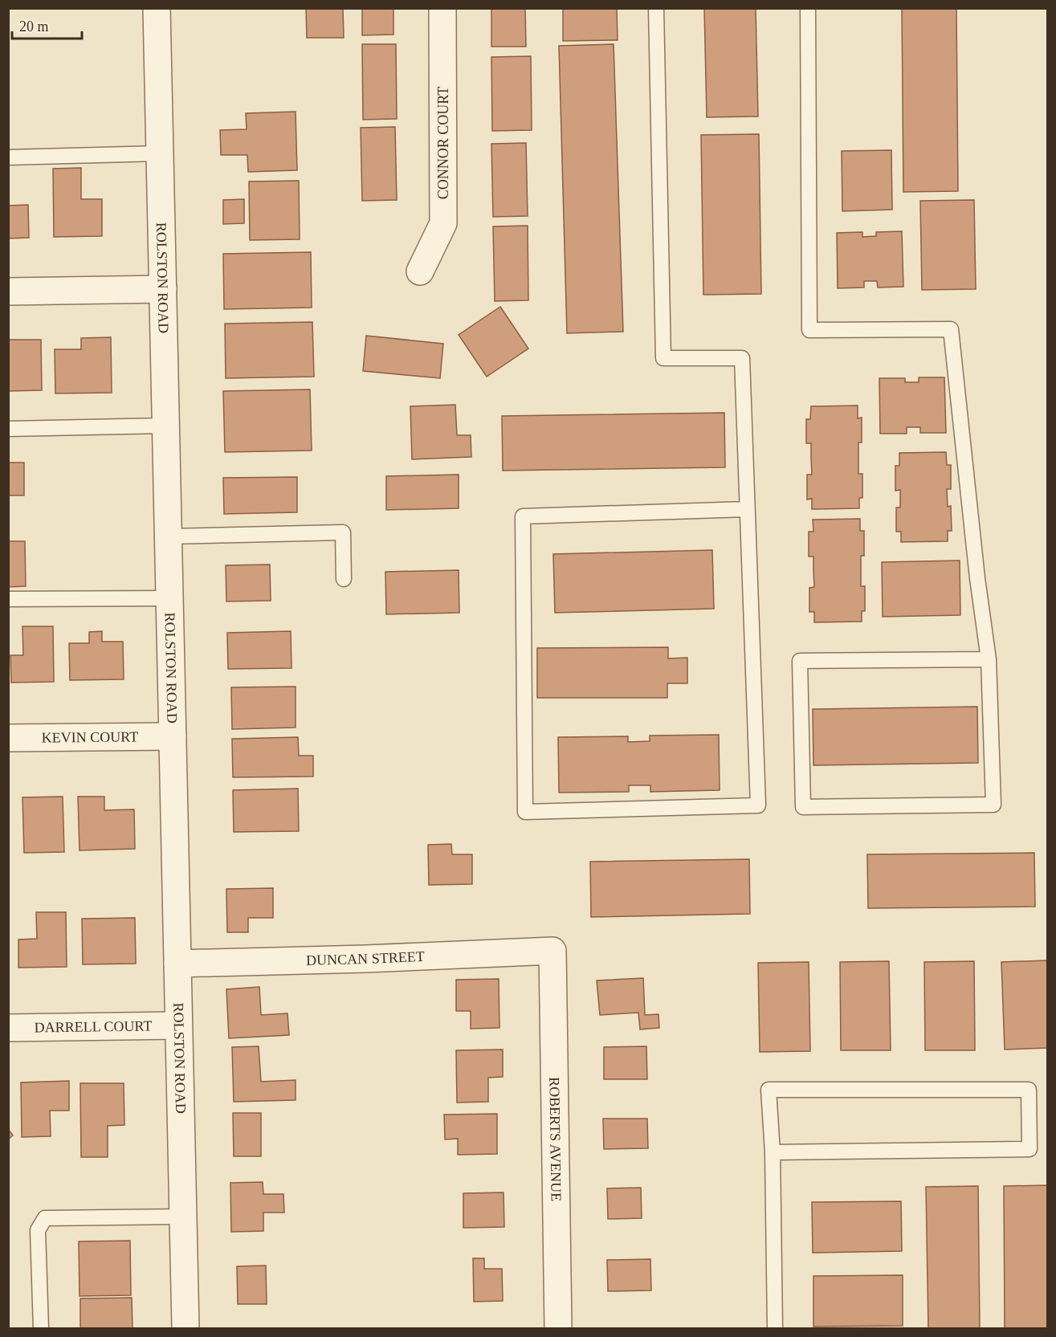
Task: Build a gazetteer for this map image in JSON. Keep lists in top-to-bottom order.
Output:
{
  "streets": {
    "street": [
      "CONNOR COURT",
      "ROLSTON ROAD",
      "KEVIN COURT",
      "DUNCAN STREET",
      "DARRELL COURT",
      "ROBERTS AVENUE"
    ]
  },
  "crossings": [
    ["ROLSTON ROAD", "KEVIN COURT"],
    ["ROLSTON ROAD", "DUNCAN STREET"],
    ["ROLSTON ROAD", "DARRELL COURT"],
    ["DUNCAN STREET", "ROBERTS AVENUE"]
  ],
  "scale_bar": "20 m"
}
